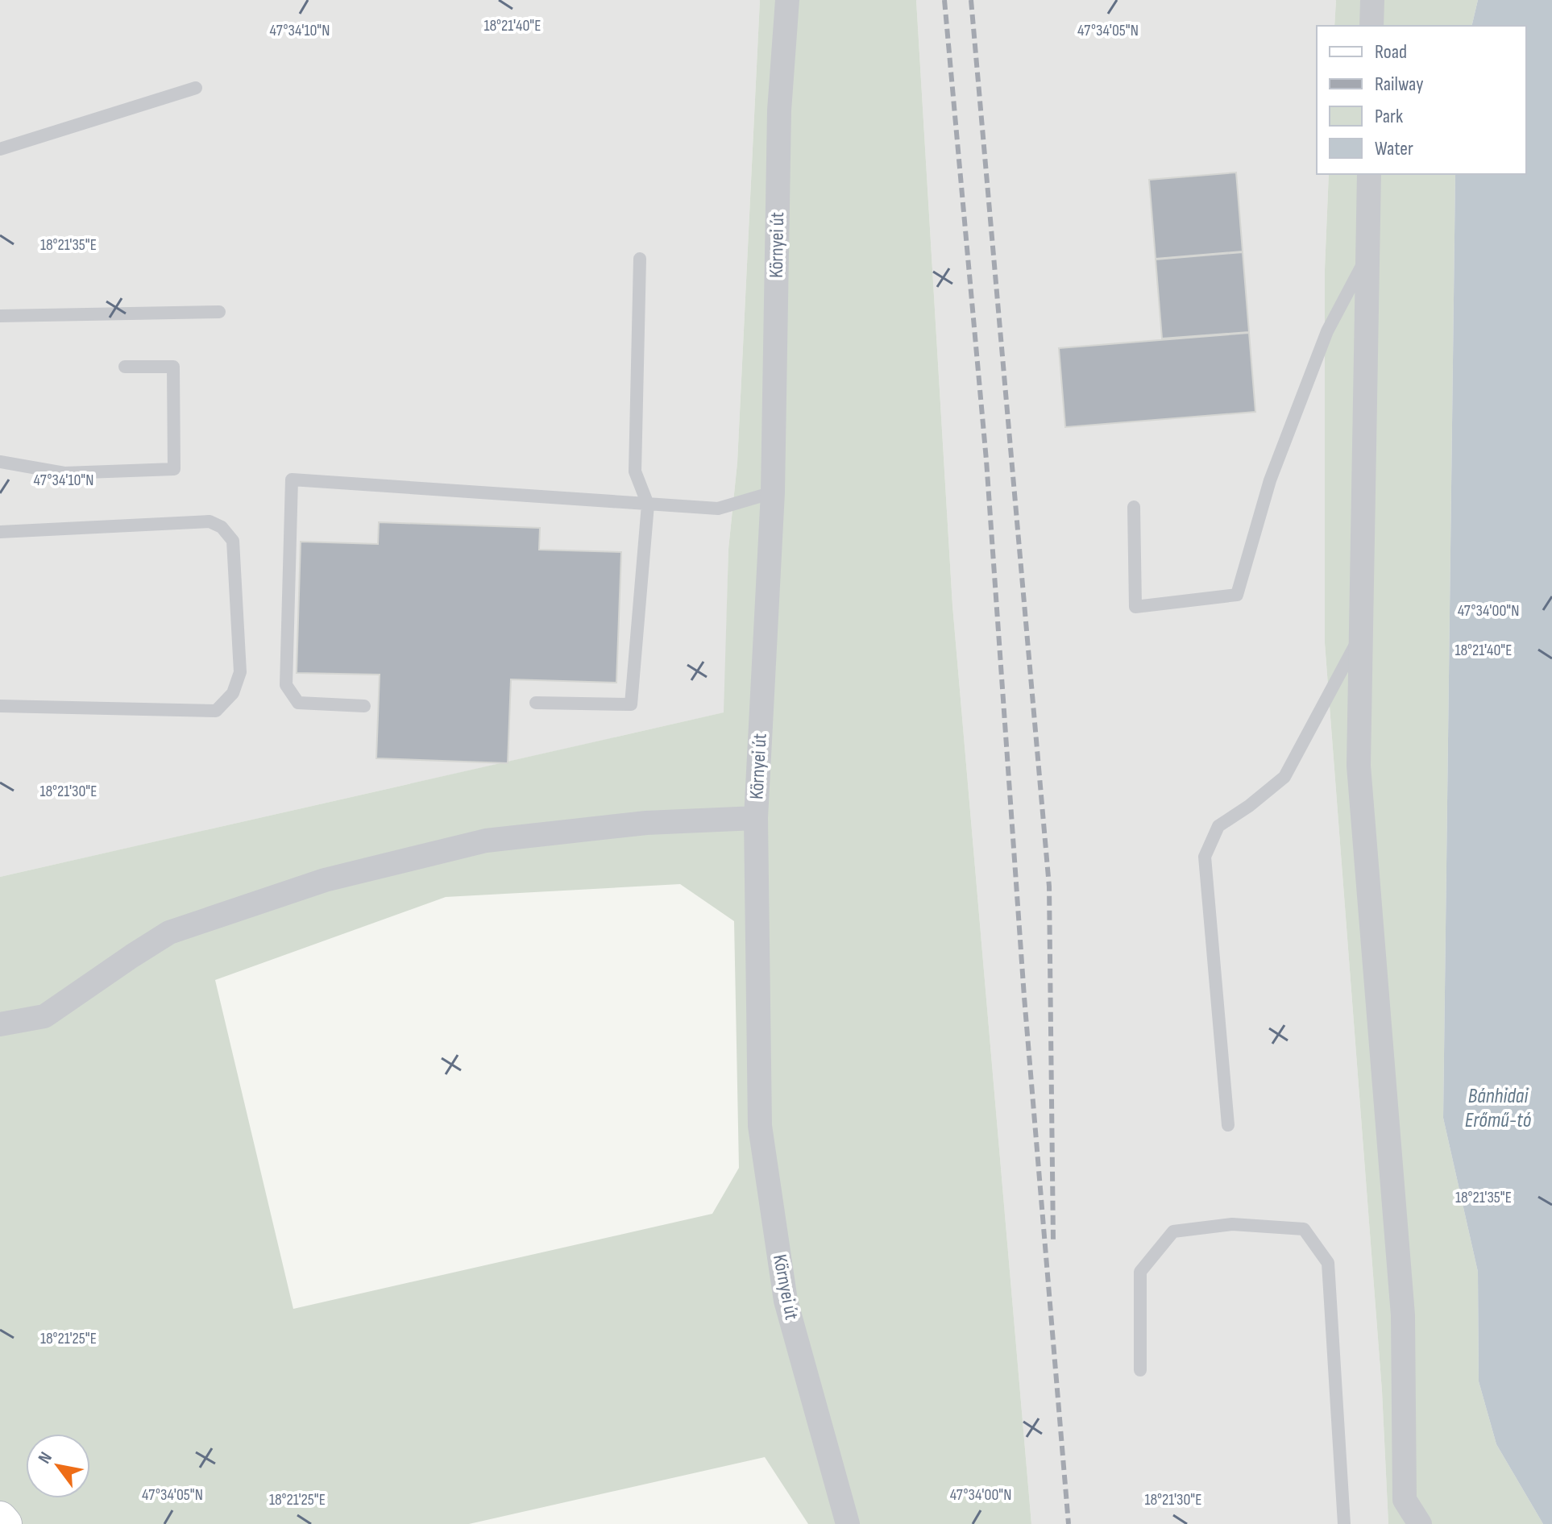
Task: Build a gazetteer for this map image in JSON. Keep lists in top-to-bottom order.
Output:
{
  "streets": {
    "street": ["Környei út"]
  },
  "water": ["Bánhidai Erőmű-tó"],
  "legend": [
    "Road",
    "Railway",
    "Park",
    "Water"
  ],
  "north": "top left",
  "coordinates": [
    "18°21'40\"E",
    "47°34'10\"N",
    "47°34'05\"N",
    "18°21'35\"E",
    "47°34'00\"N",
    "18°21'30\"E",
    "18°21'25\"E"
  ]
}
